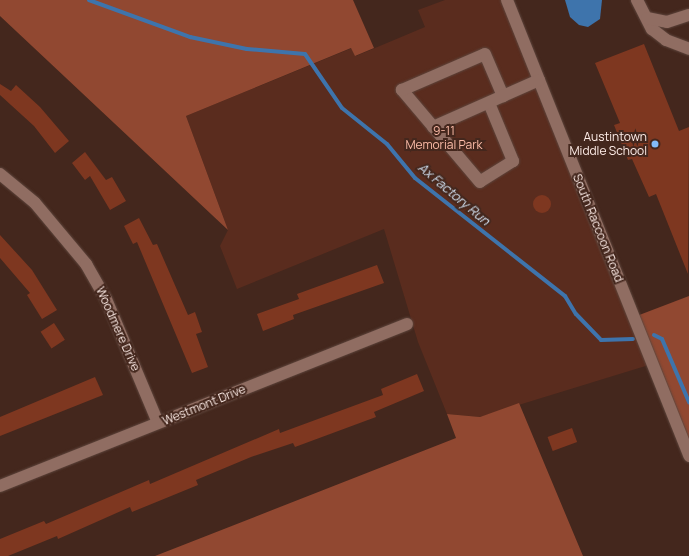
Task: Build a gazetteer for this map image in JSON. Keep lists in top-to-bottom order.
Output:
{
  "streets": {
    "street": ["South Raccoon Road", "Woodmere Drive", "Westmont Drive"]
  },
  "crossings": [
    ["Woodmere Drive", "Westmont Drive"]
  ],
  "water": ["Ax Factory Run"],
  "parks": ["9-11 Memorial Park"],
  "places": ["Austintown Middle School"]
}
